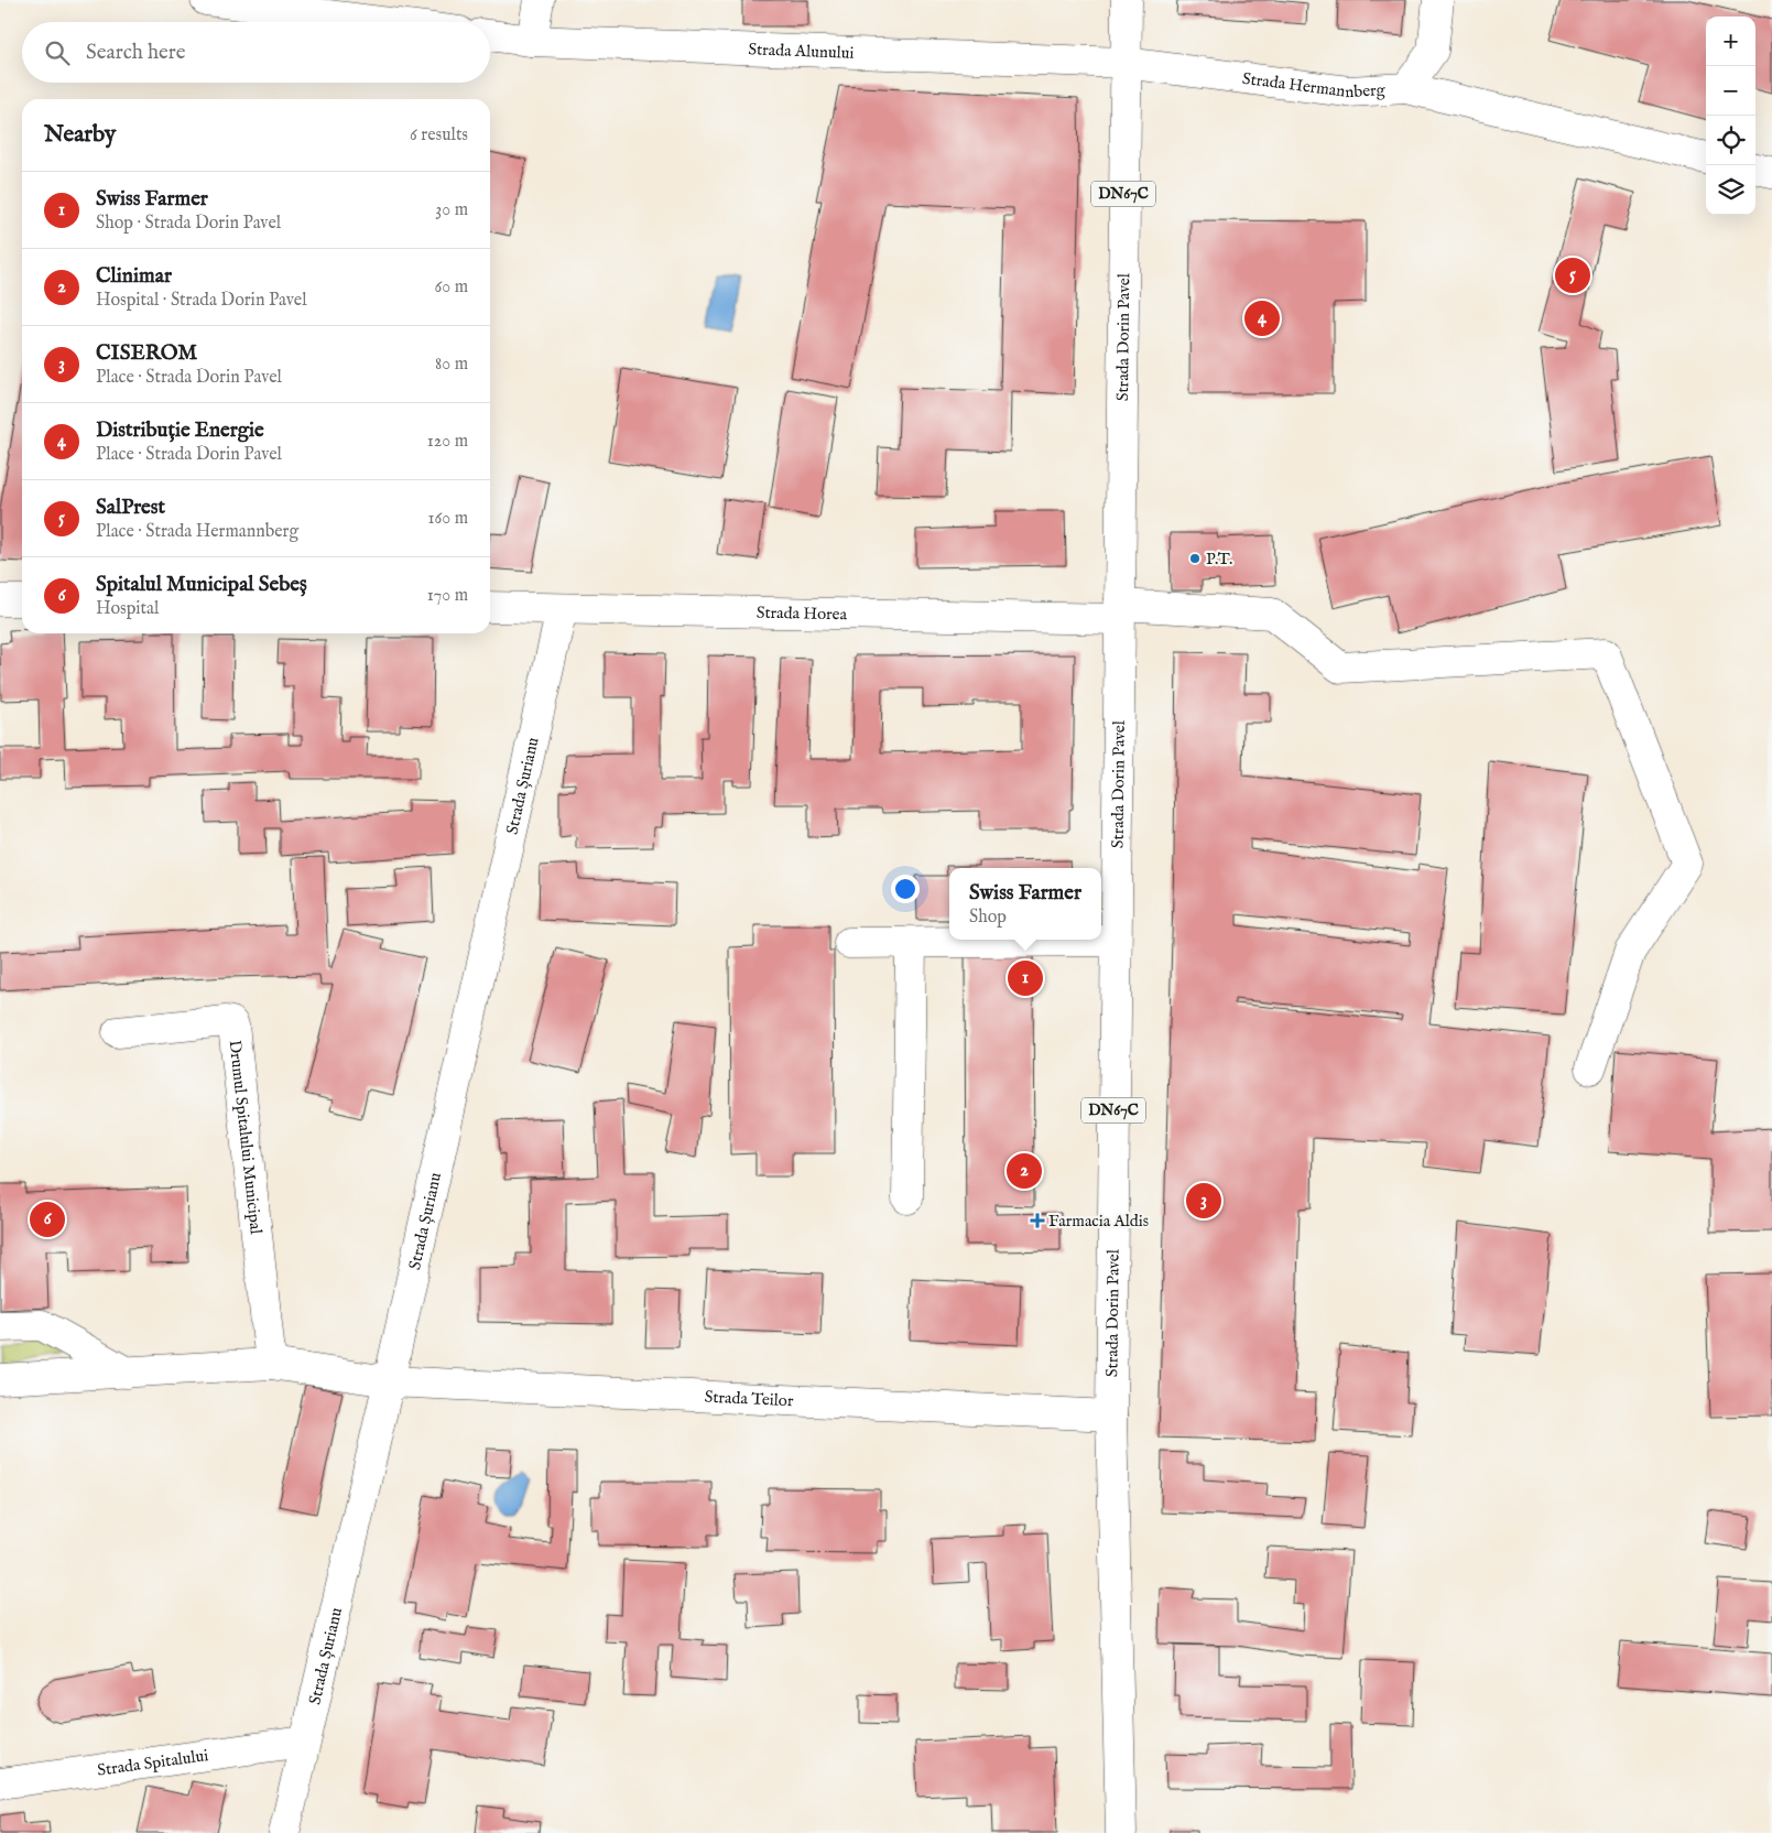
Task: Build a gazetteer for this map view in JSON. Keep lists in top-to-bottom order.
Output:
{
  "streets": {
    "street": [
      "Strada Alunului",
      "Strada Hermannberg",
      "DN67C",
      "Strada Dorin Pavel",
      "Strada Horea",
      "Strada Șurianu",
      "Drumul Spitalului Municipal",
      "Strada Teilor",
      "Strada Spitalului"
    ]
  },
  "crossings": [
    ["Strada Alunului", "Strada Hermannberg"],
    ["Strada Alunului", "Strada Dorin Pavel"],
    ["Strada Hermannberg", "Strada Dorin Pavel"],
    ["Strada Dorin Pavel", "Strada Horea"],
    ["Strada Dorin Pavel", "Strada Teilor"],
    ["Strada Horea", "Strada Șurianu"],
    ["Strada Șurianu", "Strada Teilor"],
    ["Strada Șurianu", "Strada Spitalului"]
  ],
  "places": {
    "other": ["P.T."],
    "health": ["Farmacia Aldis"]
  },
  "page": {
    "map_buttons": ["+", "−"],
    "search": "Search here",
    "heading": ["Nearby", "6 results"],
    "list": [
      {
        "mark": "1",
        "name": "Swiss Farmer",
        "note": "Shop · Strada Dorin Pavel",
        "value": "30 m"
      },
      {
        "mark": "2",
        "name": "Clinimar",
        "note": "Hospital · Strada Dorin Pavel",
        "value": "60 m"
      },
      {
        "mark": "3",
        "name": "CISEROM",
        "note": "Place · Strada Dorin Pavel",
        "value": "80 m"
      },
      {
        "mark": "4",
        "name": "Distribuție Energie",
        "note": "Place · Strada Dorin Pavel",
        "value": "120 m"
      },
      {
        "mark": "5",
        "name": "SalPrest",
        "note": "Place · Strada Hermannberg",
        "value": "160 m"
      },
      {
        "mark": "6",
        "name": "Spitalul Municipal Sebeș",
        "note": "Hospital",
        "value": "170 m"
      }
    ],
    "pins": [
      "5",
      "4",
      "1",
      "2",
      "3",
      "6"
    ],
    "popup": ["Swiss Farmer", "Shop"]
  }
}
